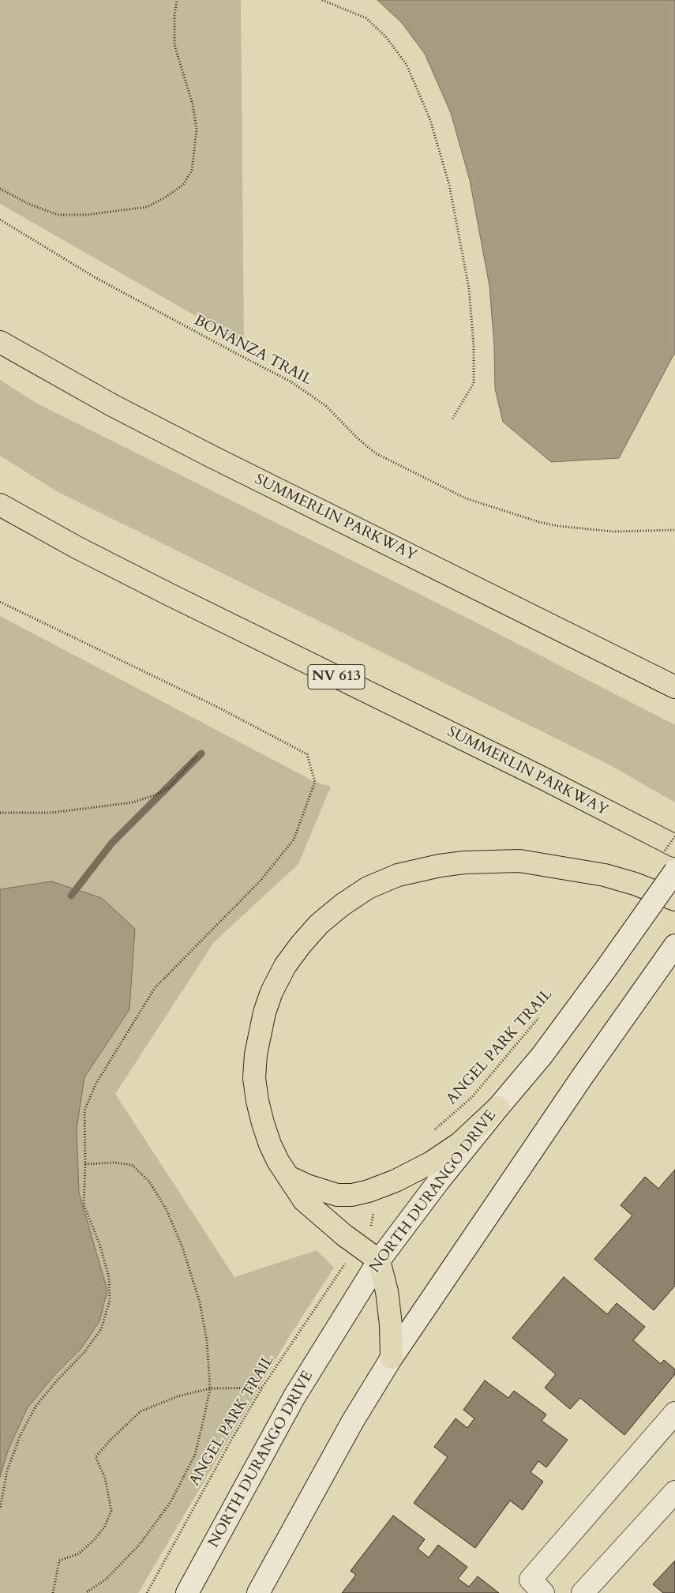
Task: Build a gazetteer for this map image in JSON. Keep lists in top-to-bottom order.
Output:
{
  "streets": {
    "highway": ["SUMMERLIN PARKWAY", "NV 613"],
    "main road": ["NORTH DURANGO DRIVE"],
    "path": ["BONANZA TRAIL", "ANGEL PARK TRAIL"]
  }
}
